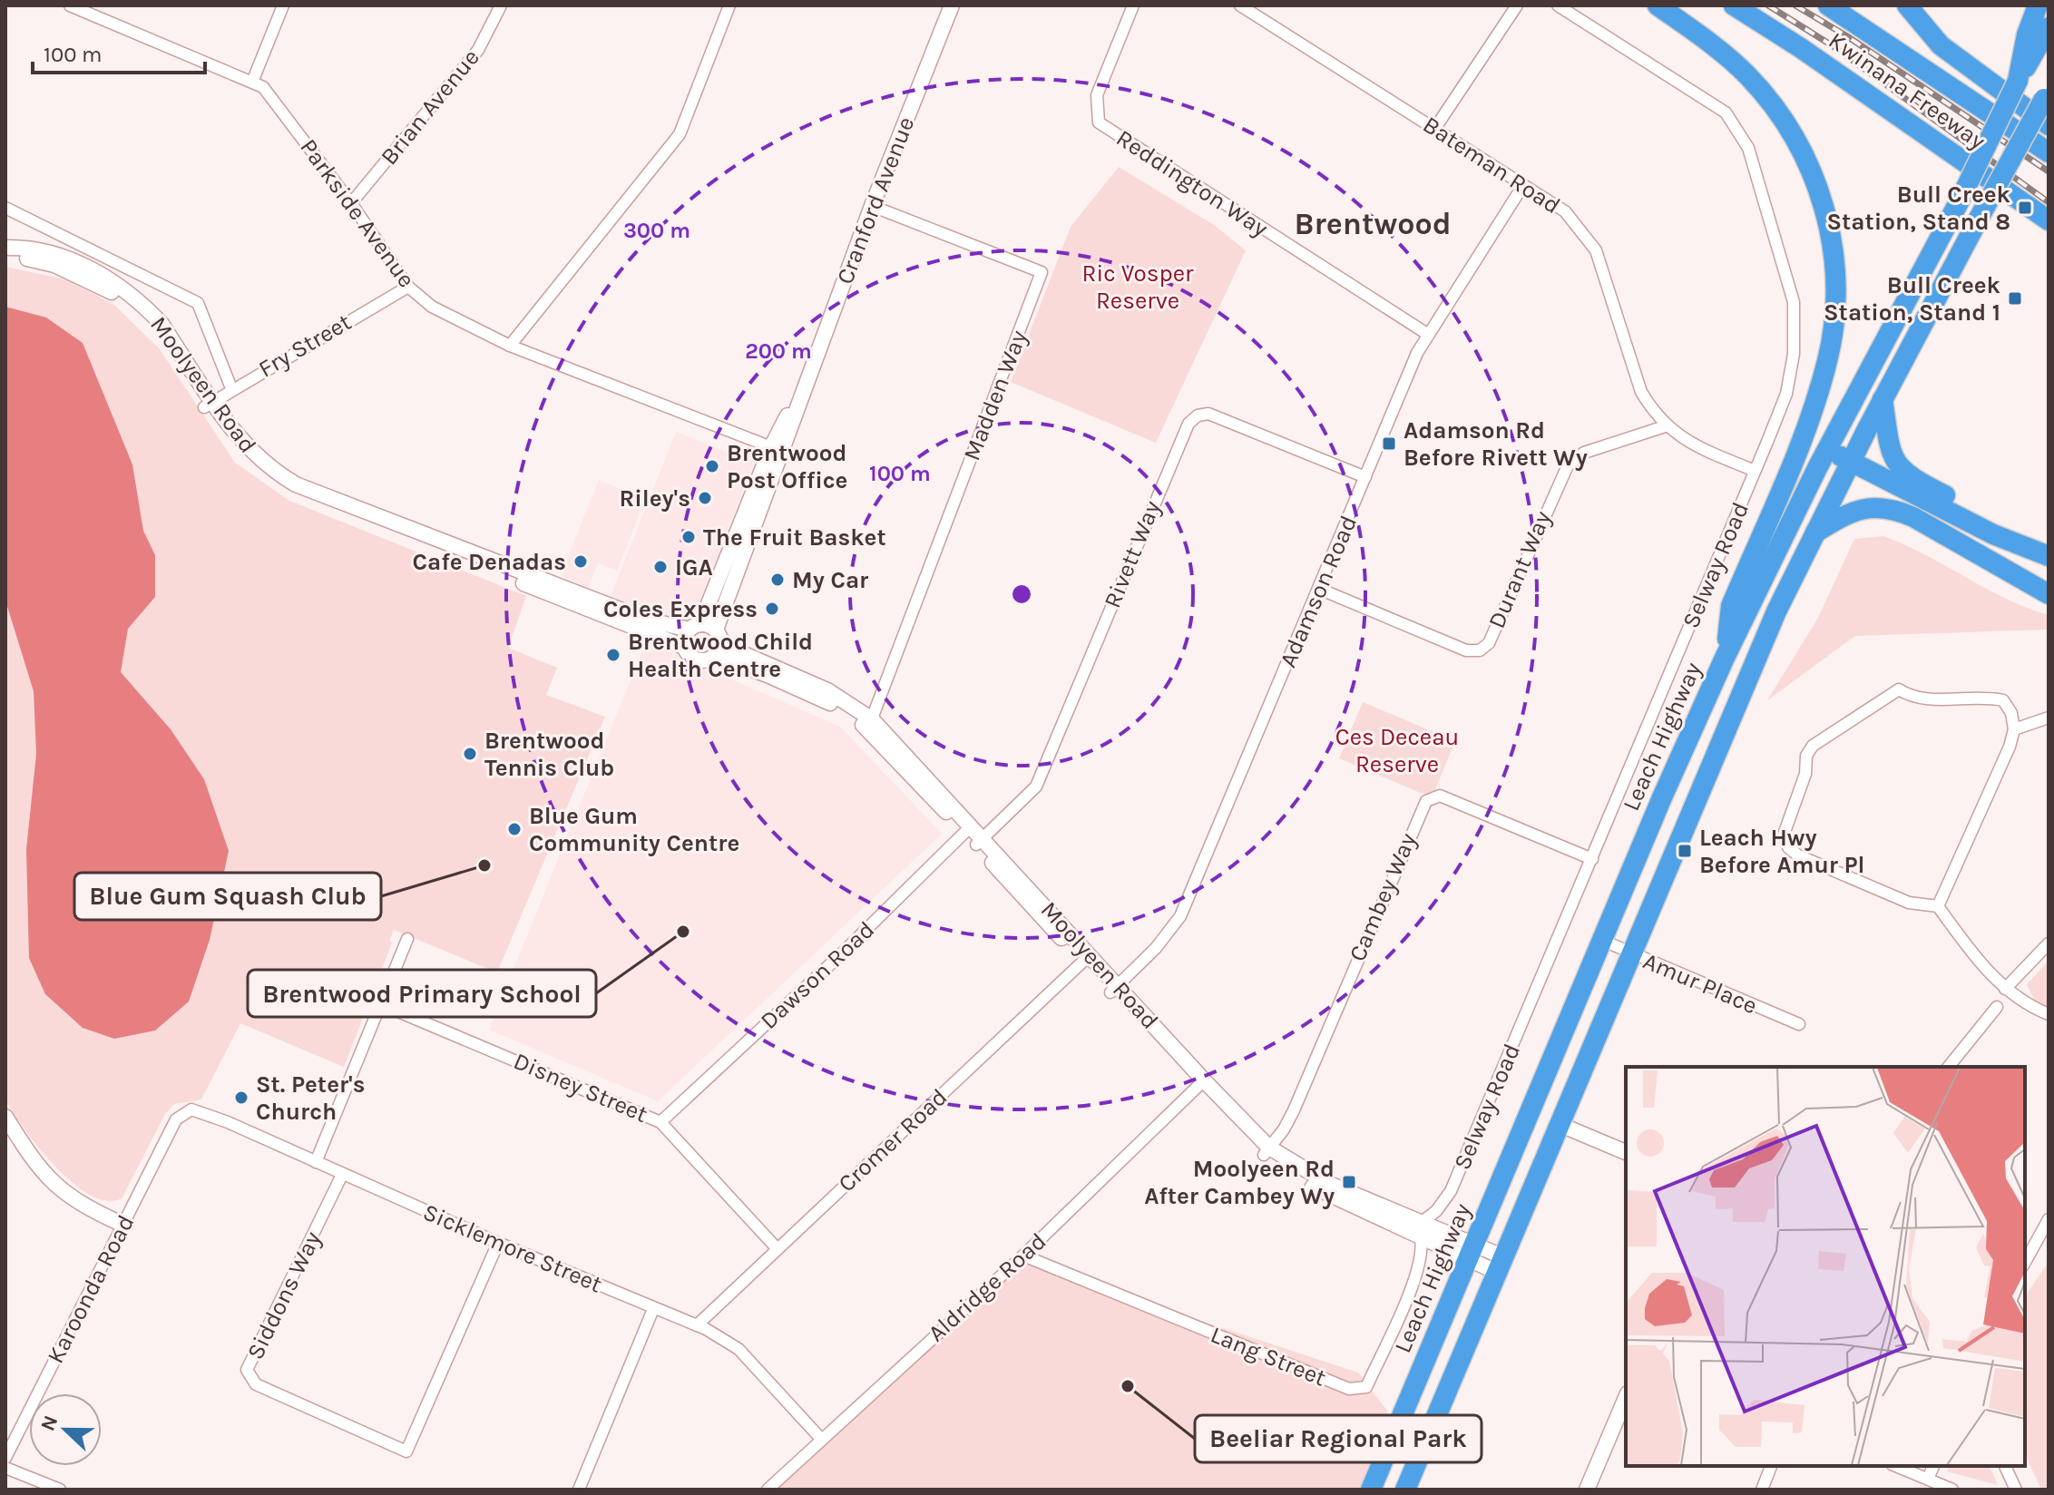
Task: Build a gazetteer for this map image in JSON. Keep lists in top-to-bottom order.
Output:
{
  "streets": {
    "highway": ["Kwinana Freeway", "Leach Highway"],
    "main road": ["Cranford Avenue", "Moolyeen Road"],
    "street": [
      "Brian Avenue",
      "Bateman Road",
      "Reddington Way",
      "Parkside Avenue",
      "Fry Street",
      "Madden Way",
      "Rivett Way",
      "Selway Road",
      "Durant Way",
      "Adamson Road",
      "Cambey Way",
      "Dawson Road",
      "Amur Place",
      "Disney Street",
      "Cromer Road",
      "Sicklemore Street",
      "Aldridge Road",
      "Karoonda Road",
      "Siddons Way",
      "Lang Street"
    ]
  },
  "crossings": [
    ["Brian Avenue", "Parkside Avenue"],
    ["Bateman Road", "Selway Road"],
    ["Bateman Road", "Durant Way"],
    ["Bateman Road", "Adamson Road"],
    ["Reddington Way", "Adamson Road"],
    ["Cranford Avenue", "Parkside Avenue"],
    ["Cranford Avenue", "Moolyeen Road"],
    ["Cranford Avenue", "Madden Way"],
    ["Parkside Avenue", "Fry Street"],
    ["Fry Street", "Moolyeen Road"],
    ["Moolyeen Road", "Madden Way"],
    ["Moolyeen Road", "Rivett Way"],
    ["Moolyeen Road", "Selway Road"],
    ["Moolyeen Road", "Adamson Road"],
    ["Moolyeen Road", "Leach Highway"],
    ["Moolyeen Road", "Cambey Way"],
    ["Moolyeen Road", "Dawson Road"],
    ["Moolyeen Road", "Cromer Road"],
    ["Moolyeen Road", "Aldridge Road"],
    ["Moolyeen Road", "Lang Street"],
    ["Rivett Way", "Adamson Road"],
    ["Selway Road", "Cambey Way"],
    ["Durant Way", "Adamson Road"],
    ["Leach Highway", "Amur Place"],
    ["Dawson Road", "Disney Street"],
    ["Disney Street", "Cromer Road"],
    ["Cromer Road", "Sicklemore Street"],
    ["Sicklemore Street", "Aldridge Road"],
    ["Sicklemore Street", "Karoonda Road"],
    ["Sicklemore Street", "Siddons Way"],
    ["Aldridge Road", "Lang Street"]
  ],
  "districts": ["Brentwood"],
  "parks": ["Ric Vosper Reserve", "Ces Deceau Reserve"],
  "places": {
    "transit": [
      "Bull Creek Station, Stand 8",
      "Bull Creek Station, Stand 1",
      "Adamson Rd Before Rivett Wy",
      "Leach Hwy Before Amur Pl",
      "Moolyeen Rd After Cambey Wy"
    ],
    "other": [
      "Brentwood Post Office",
      "Riley's",
      "The Fruit Basket",
      "Cafe Denadas",
      "IGA",
      "My Car",
      "Coles Express",
      "Brentwood Child Health Centre",
      "Brentwood Tennis Club",
      "Blue Gum Community Centre",
      "Blue Gum Squash Club",
      "Brentwood Primary School",
      "St. Peter's Church",
      "Beeliar Regional Park"
    ]
  },
  "scale_bar": "100 m",
  "north": "left",
  "rings": ["300 m", "200 m", "100 m"]
}
